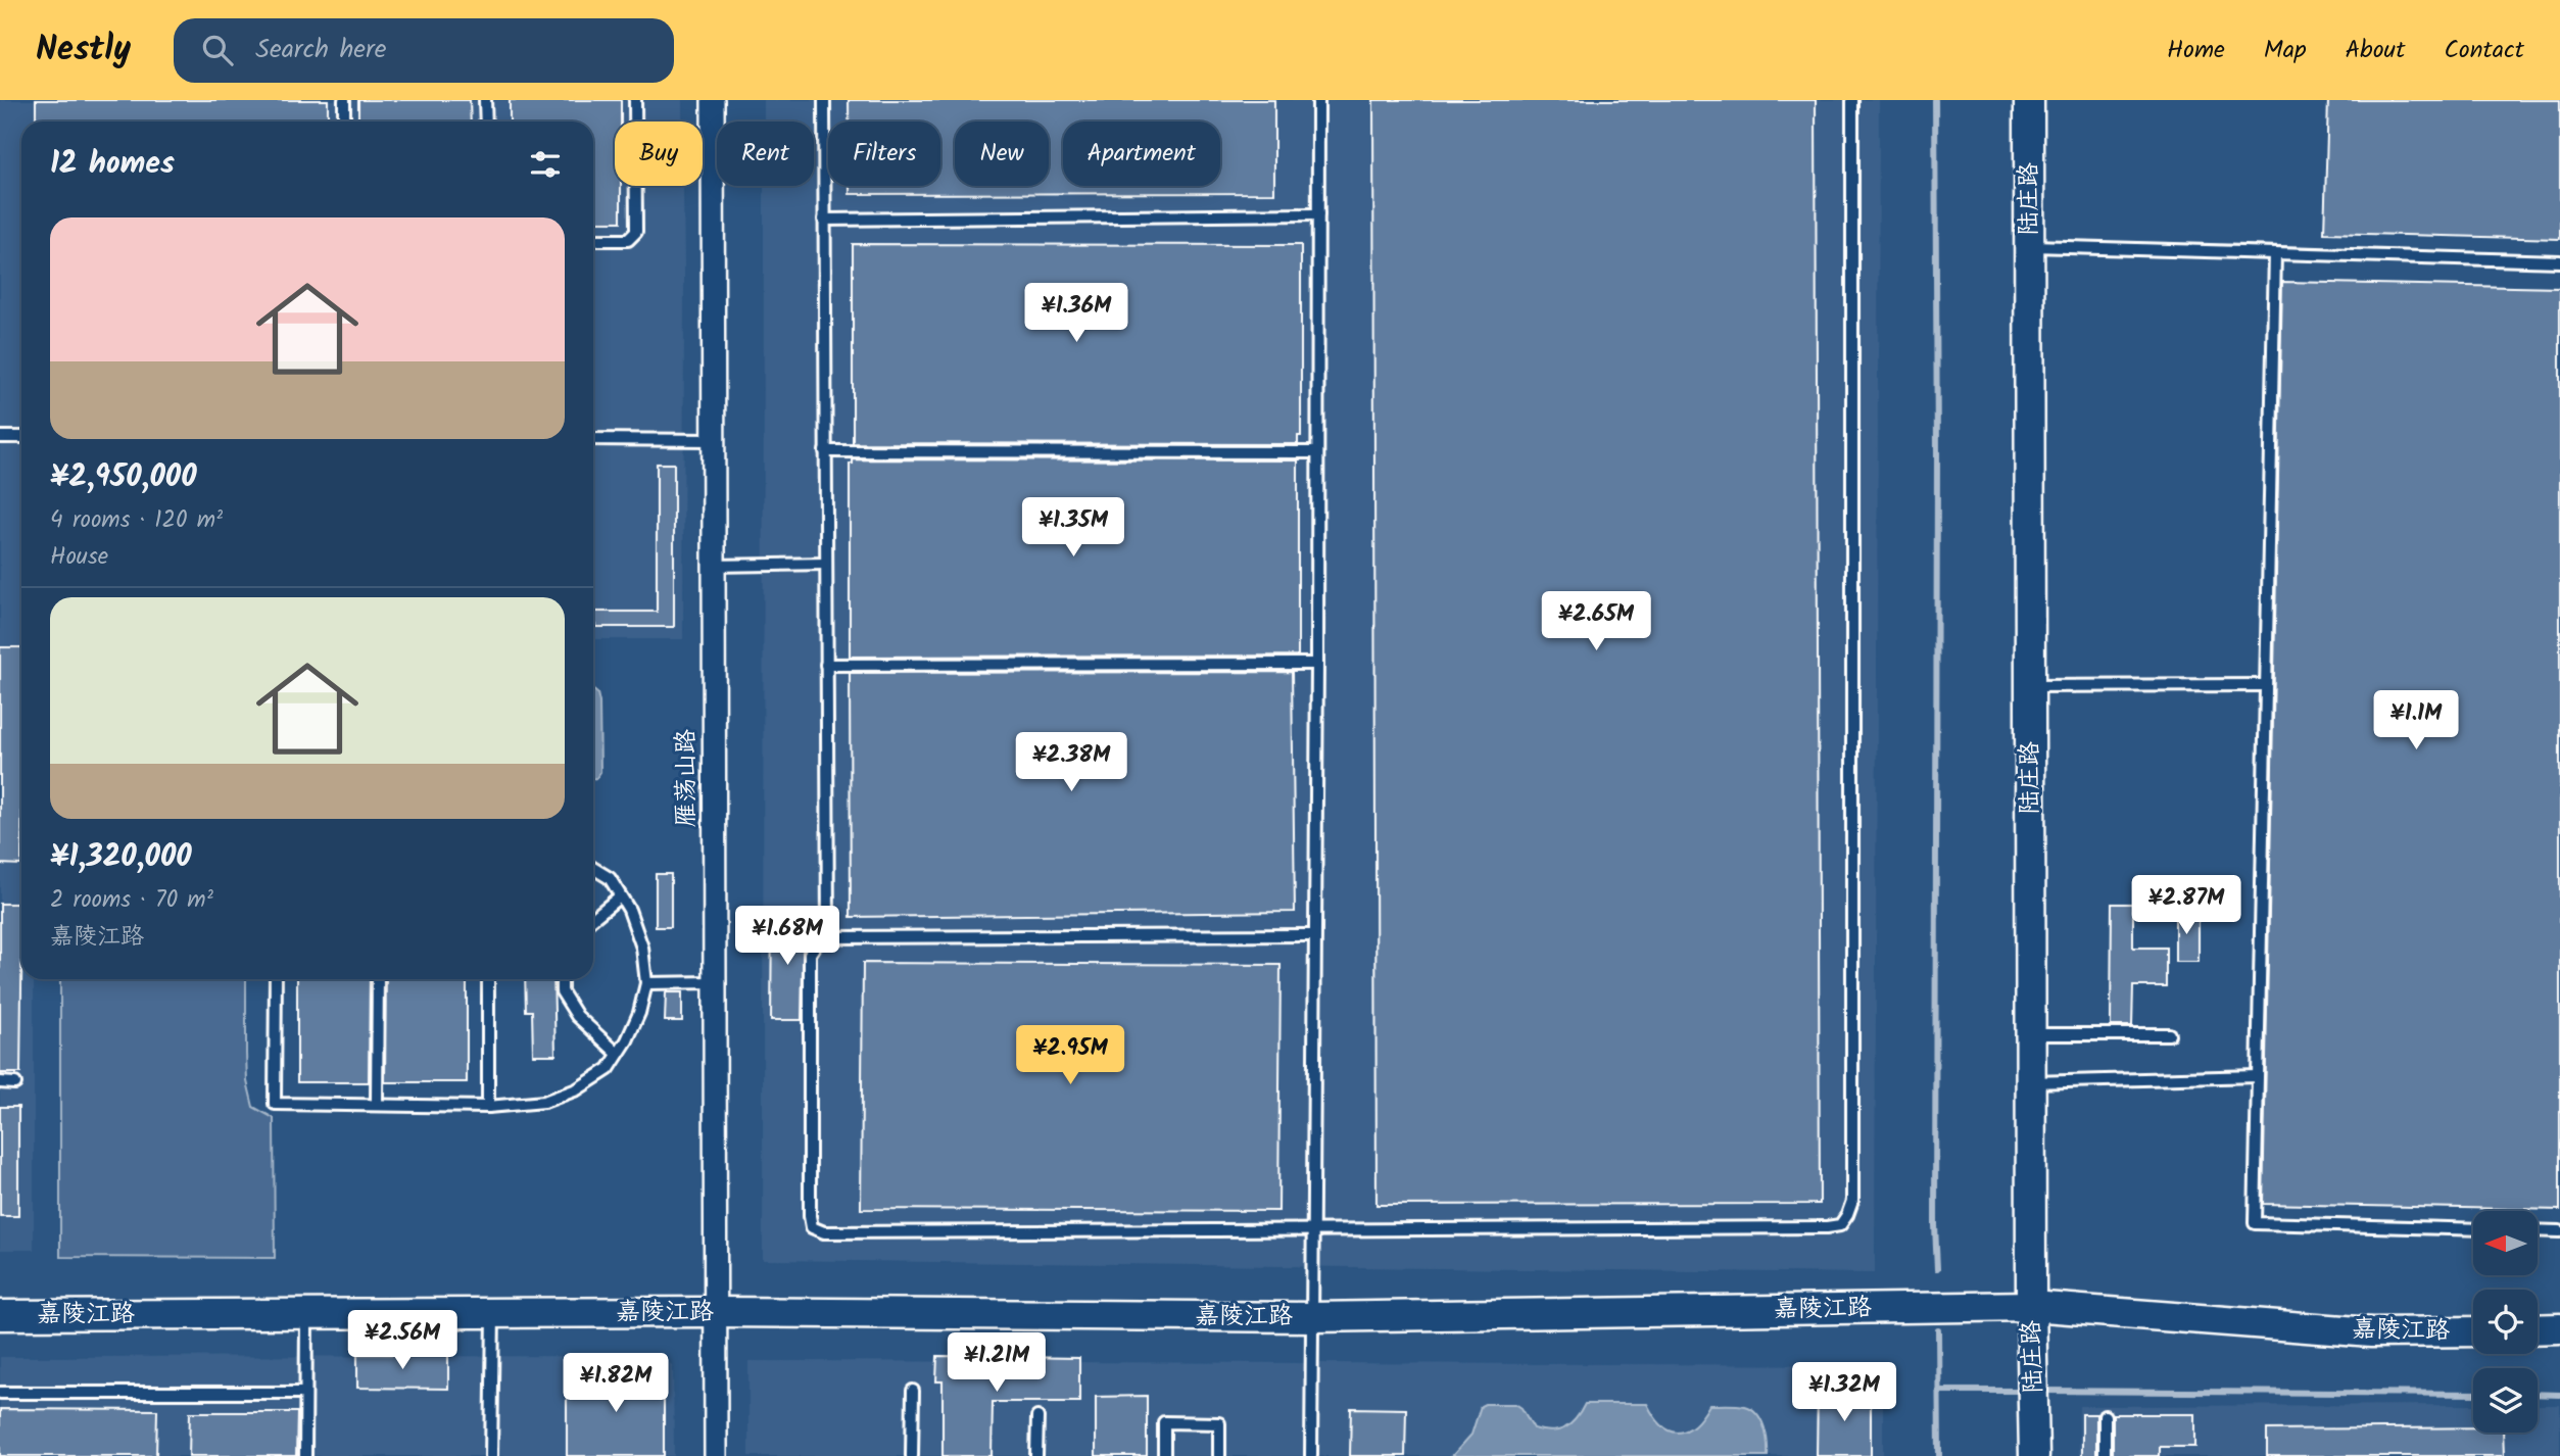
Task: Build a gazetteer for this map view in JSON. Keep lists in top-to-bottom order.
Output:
{
  "streets": {
    "street": ["陆庄路", "雁荡山路", "嘉陵江路"]
  },
  "crossings": [
    ["陆庄路", "嘉陵江路"],
    ["雁荡山路", "嘉陵江路"]
  ],
  "north": "left",
  "page": {
    "header": "Nestly",
    "search": "Search here",
    "nav": [
      "Home",
      "Map",
      "About",
      "Contact"
    ],
    "chip": [
      "Buy",
      "Rent",
      "Filters",
      "New",
      "Apartment"
    ],
    "heading": "12 homes",
    "list": [
      {
        "name": "¥2,950,000",
        "note": "4 rooms · 120 m² · House"
      },
      {
        "name": "¥1,320,000",
        "note": "2 rooms · 70 m² · 嘉陵江路"
      }
    ],
    "price": [
      "¥1.36M",
      "¥1.35M",
      "¥2.65M",
      "¥1.1M",
      "¥2.38M",
      "¥2.87M",
      "¥1.68M",
      "¥2.95M",
      "¥2.56M",
      "¥1.21M",
      "¥1.82M",
      "¥1.32M"
    ]
  }
}
